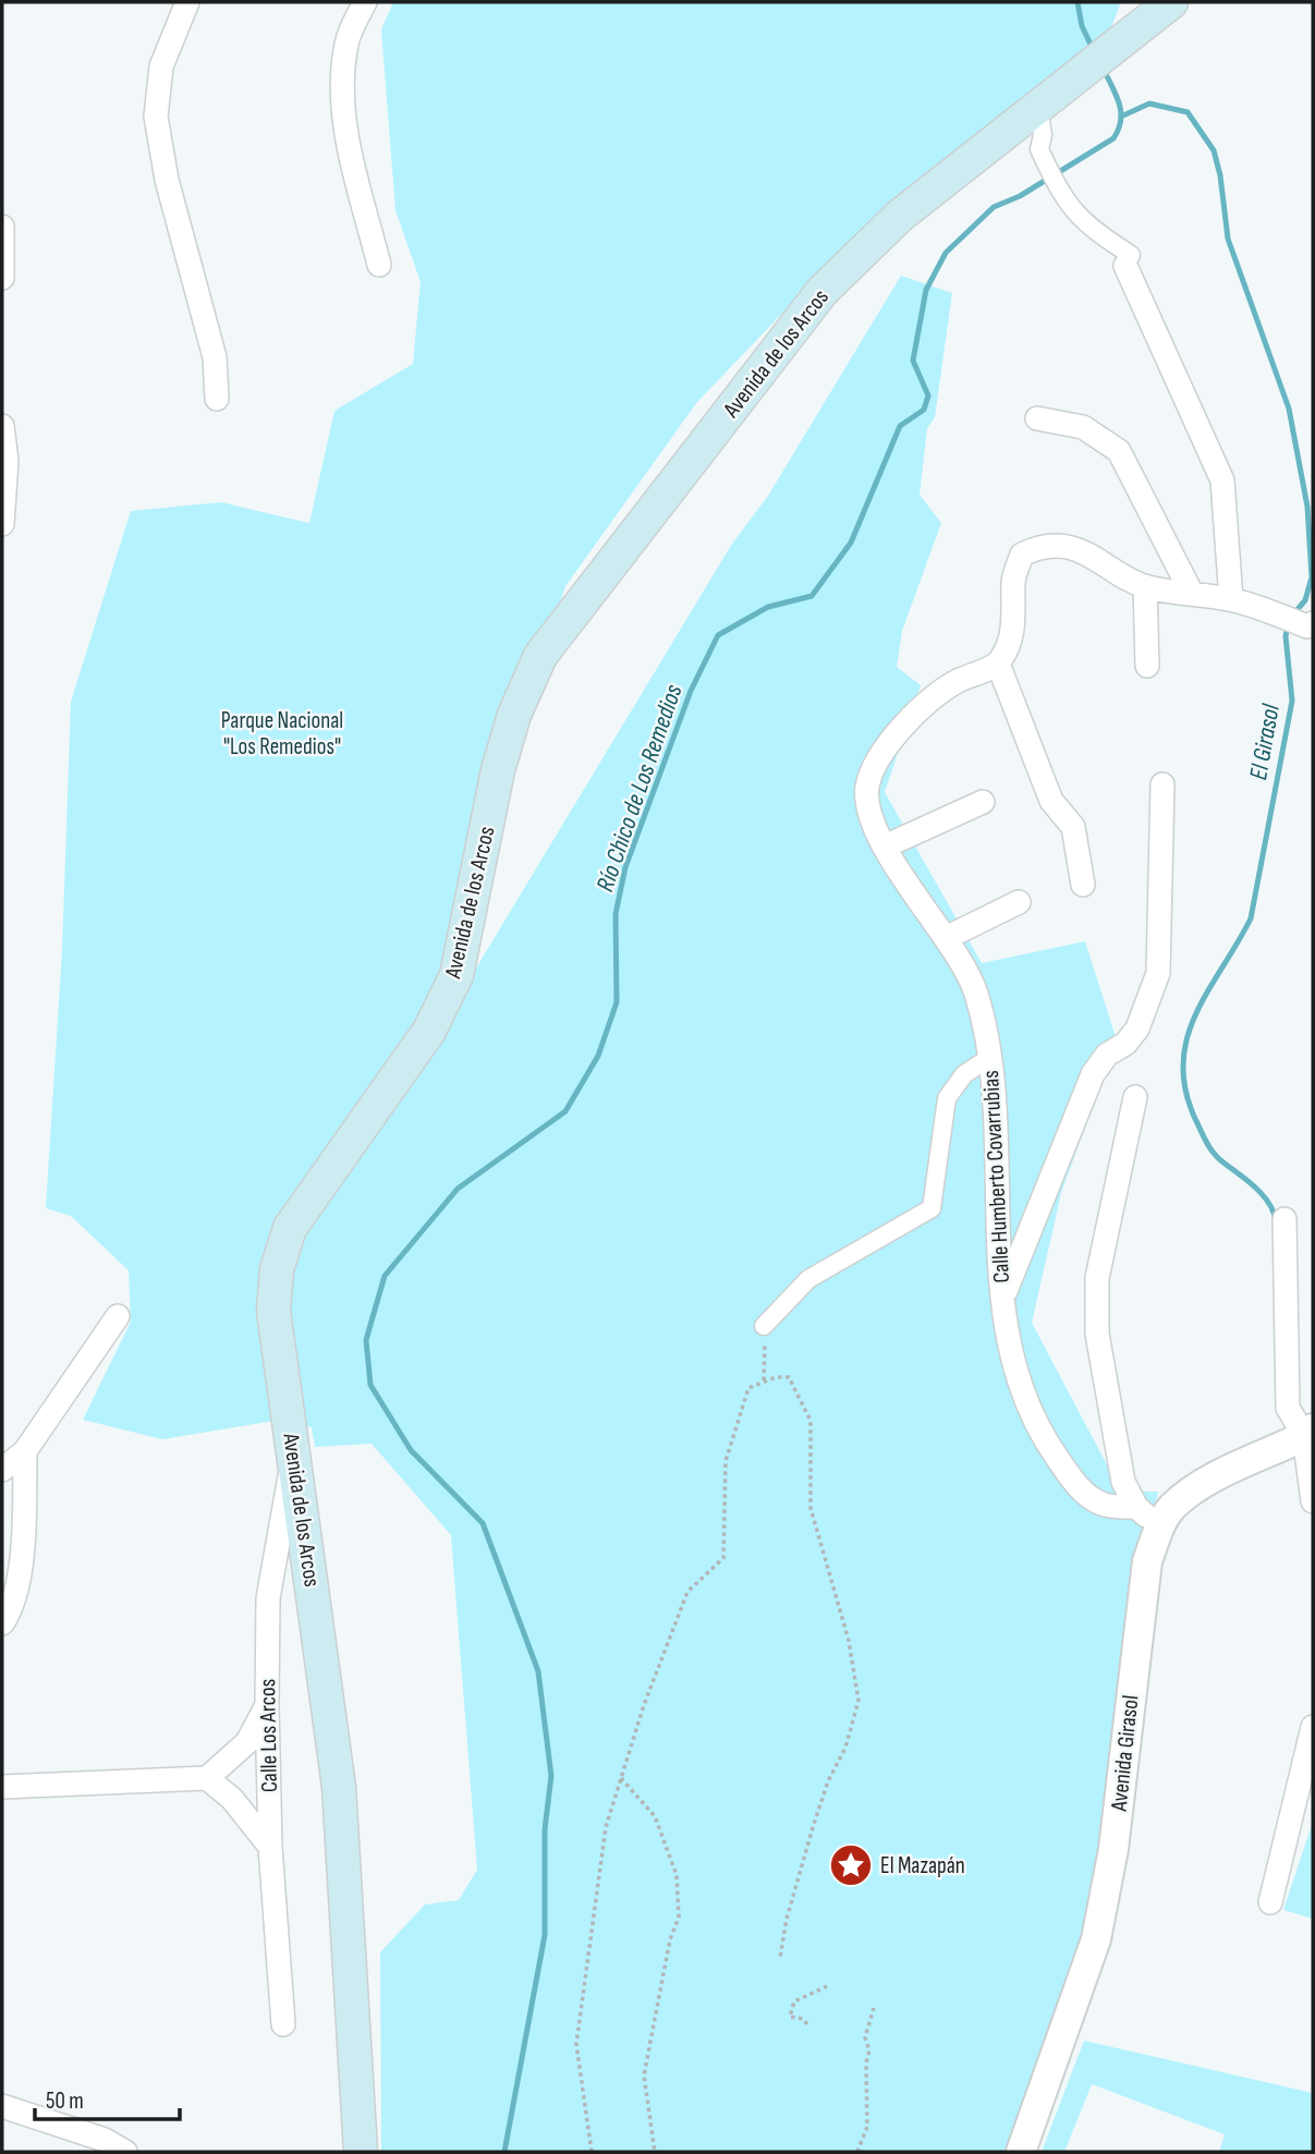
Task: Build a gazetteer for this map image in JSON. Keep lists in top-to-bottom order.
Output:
{
  "streets": {
    "main road": ["Avenida de los Arcos"],
    "street": ["Calle Humberto Covarrubias", "Calle Los Arcos", "Avenida Girasol"]
  },
  "crossings": [
    ["Avenida de los Arcos", "Calle Los Arcos"]
  ],
  "water": ["El Girasol", "Río Chico de Los Remedios"],
  "parks": ["Parque Nacional \"Los Remedios\""],
  "places": {
    "place": ["El Mazapán"]
  },
  "scale_bar": "50 m"
}
